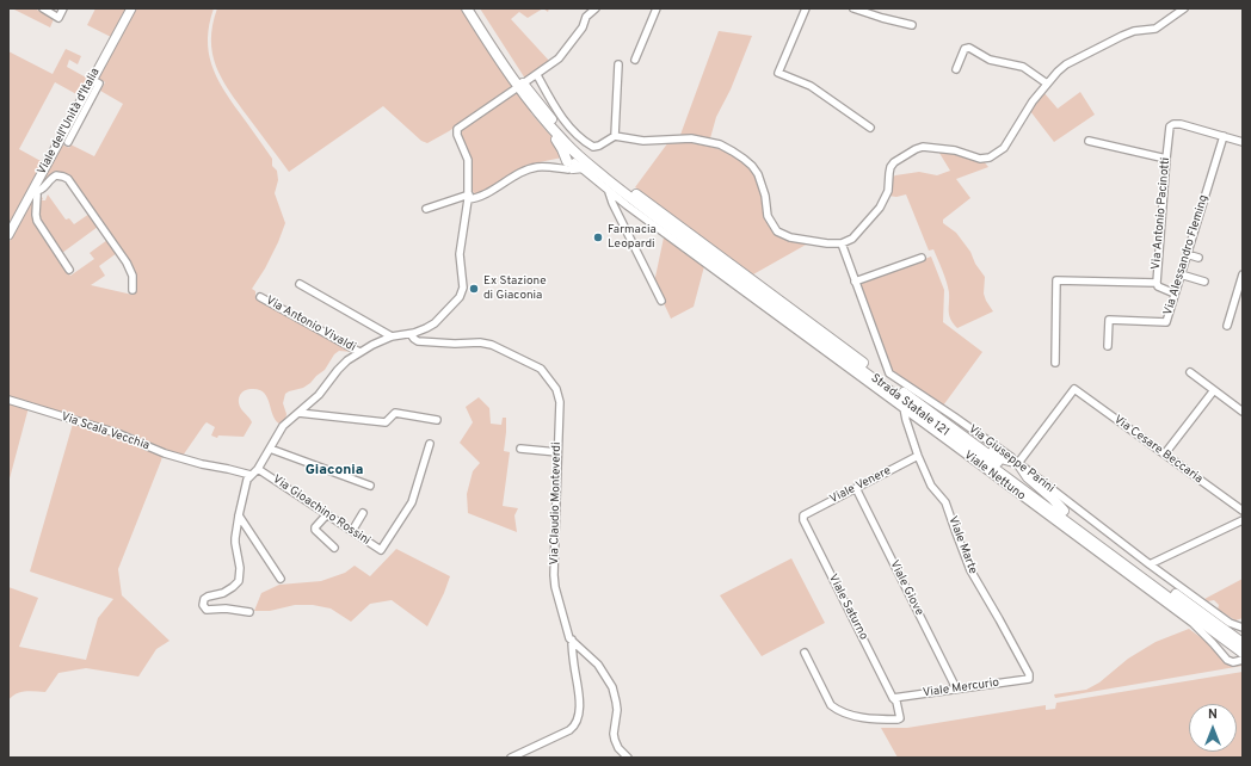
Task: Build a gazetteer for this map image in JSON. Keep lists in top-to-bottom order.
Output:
{
  "streets": {
    "main road": ["Strada Statale 121"],
    "street": [
      "Viale dell'Unità d'Italia",
      "Via Antonio Pacinotti",
      "Via Alessandro Fleming",
      "Via Antonio Vivaldi",
      "Via Scala Vecchia",
      "Via Cesare Beccaria",
      "Via Giuseppe Parini",
      "Viale Nettuno",
      "Viale Venere",
      "Via Claudio Monteverdi",
      "Via Gioachino Rossini",
      "Viale Marte",
      "Viale Giove",
      "Viale Saturno",
      "Viale Mercurio"
    ]
  },
  "crossings": [
    ["Via Antonio Pacinotti", "Via Alessandro Fleming"],
    ["Strada Statale 121", "Viale Nettuno"],
    ["Via Cesare Beccaria", "Via Giuseppe Parini"],
    ["Viale Nettuno", "Viale Marte"],
    ["Viale Venere", "Viale Marte"],
    ["Viale Venere", "Viale Giove"],
    ["Viale Venere", "Viale Saturno"],
    ["Viale Marte", "Viale Mercurio"],
    ["Viale Giove", "Viale Mercurio"],
    ["Viale Saturno", "Viale Mercurio"]
  ],
  "districts": ["Giaconia"],
  "places": ["Farmacia Leopardi", "Ex Stazione di Giaconia"],
  "north": "top"
}
